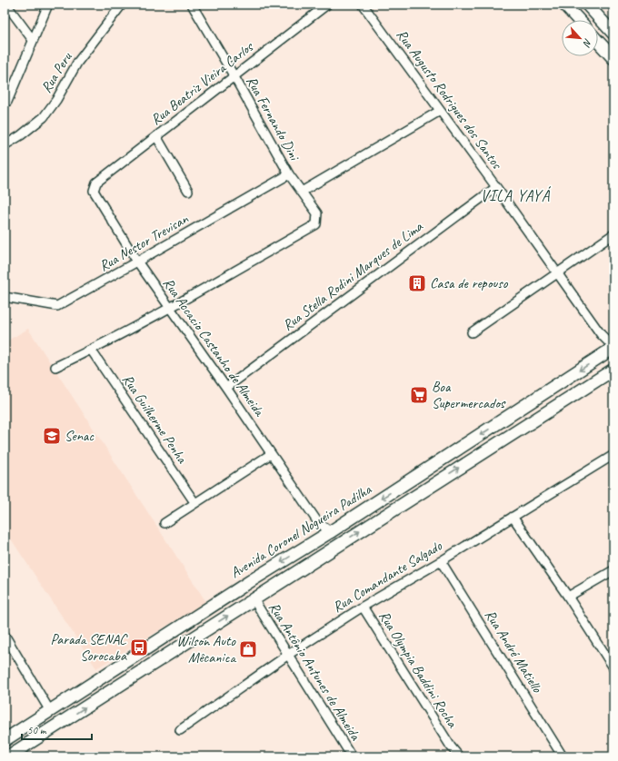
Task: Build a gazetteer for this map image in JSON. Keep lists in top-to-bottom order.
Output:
{
  "streets": {
    "main road": ["Avenida Coronel Nogueira Padilha"],
    "street": [
      "Rua Peru",
      "Rua Beatriz Vieira Carlos",
      "Rua Augusto Rodrigues dos Santos",
      "Rua Fernando Dini",
      "Rua Nestor Trevisan",
      "Rua Stella Rodini Marques de Lima",
      "Rua Accacio Castanho de Almeida",
      "Rua Guilherme Penha",
      "Rua Comandante Salgado",
      "Rua André Matiello",
      "Rua Olympia Baddini Rocha",
      "Rua Antônio Antunes de Almeida"
    ]
  },
  "crossings": [
    ["Rua Beatriz Vieira Carlos", "Rua Fernando Dini"],
    ["Rua Beatriz Vieira Carlos", "Rua Accacio Castanho de Almeida"],
    ["Rua Augusto Rodrigues dos Santos", "Rua Stella Rodini Marques de Lima"],
    ["Rua Augusto Rodrigues dos Santos", "Avenida Coronel Nogueira Padilha"],
    ["Rua Fernando Dini", "Rua Nestor Trevisan"],
    ["Rua Fernando Dini", "Rua Accacio Castanho de Almeida"],
    ["Rua Nestor Trevisan", "Rua Accacio Castanho de Almeida"],
    ["Rua Stella Rodini Marques de Lima", "Rua Accacio Castanho de Almeida"],
    ["Rua Accacio Castanho de Almeida", "Avenida Coronel Nogueira Padilha"],
    ["Rua Comandante Salgado", "Rua André Matiello"],
    ["Rua Comandante Salgado", "Rua Olympia Baddini Rocha"],
    ["Rua Comandante Salgado", "Rua Antônio Antunes de Almeida"]
  ],
  "districts": ["VILA YAYÁ"],
  "places": {
    "building": ["Casa de repouso"],
    "supermarket": ["Boa Supermercados"],
    "school or university": ["Senac"],
    "bus stop": ["Parada SENAC Sorocaba"],
    "shop": ["Wilson Auto Mêcanica"]
  },
  "scale_bar": "50 m",
  "north": "bottom right"
}
